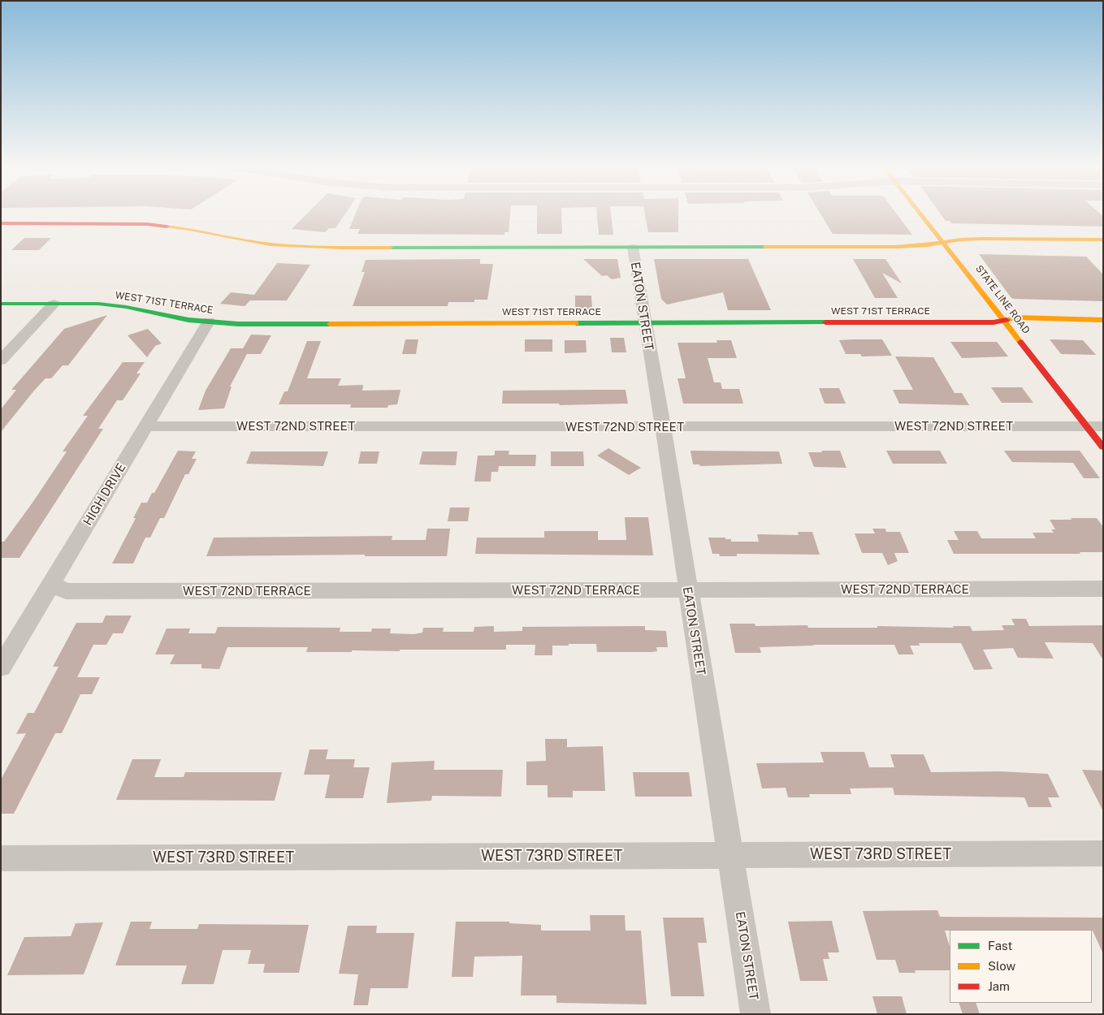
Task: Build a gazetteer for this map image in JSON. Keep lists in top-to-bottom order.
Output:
{
  "streets": {
    "street": [
      "STATE LINE ROAD",
      "WEST 71ST TERRACE",
      "EATON STREET",
      "WEST 72ND STREET",
      "HIGH DRIVE",
      "WEST 72ND TERRACE",
      "WEST 73RD STREET"
    ]
  },
  "crossings": [
    ["STATE LINE ROAD", "WEST 71ST TERRACE"],
    ["STATE LINE ROAD", "WEST 72ND STREET"],
    ["WEST 71ST TERRACE", "EATON STREET"],
    ["WEST 71ST TERRACE", "HIGH DRIVE"],
    ["EATON STREET", "WEST 72ND STREET"],
    ["EATON STREET", "WEST 72ND TERRACE"],
    ["EATON STREET", "WEST 73RD STREET"],
    ["WEST 72ND STREET", "HIGH DRIVE"],
    ["HIGH DRIVE", "WEST 72ND TERRACE"]
  ],
  "legend": ["Fast", "Slow", "Jam"]
}
